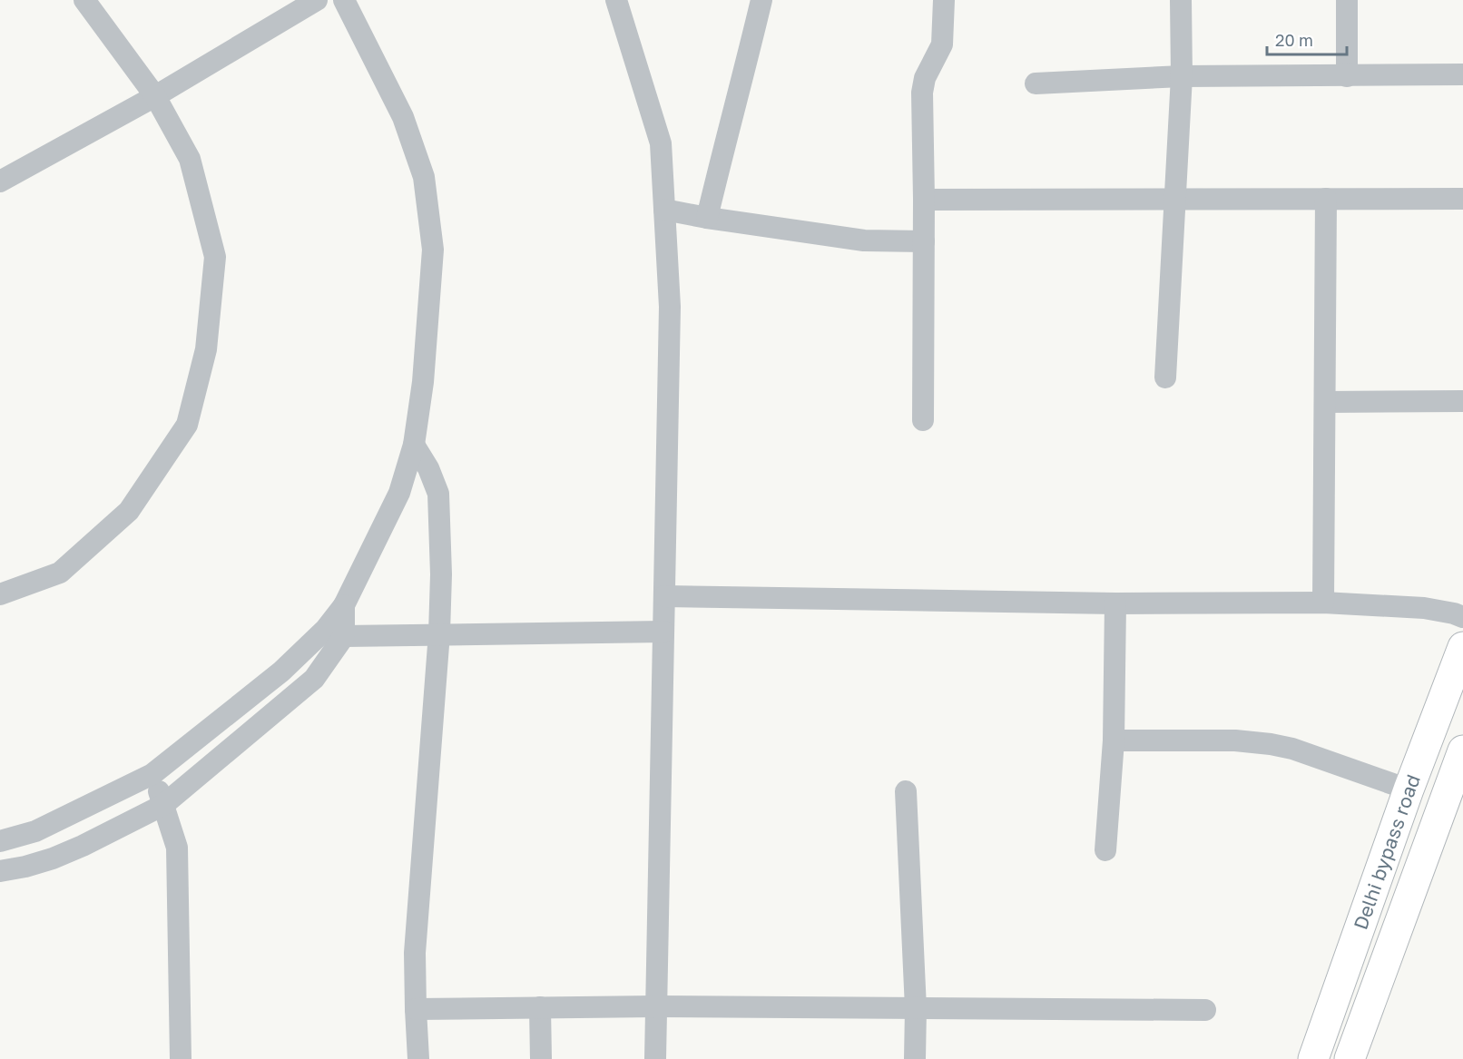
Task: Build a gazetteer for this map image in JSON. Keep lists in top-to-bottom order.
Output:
{
  "streets": {
    "main road": ["Delhi bypass road"]
  },
  "scale_bar": "20 m"
}
